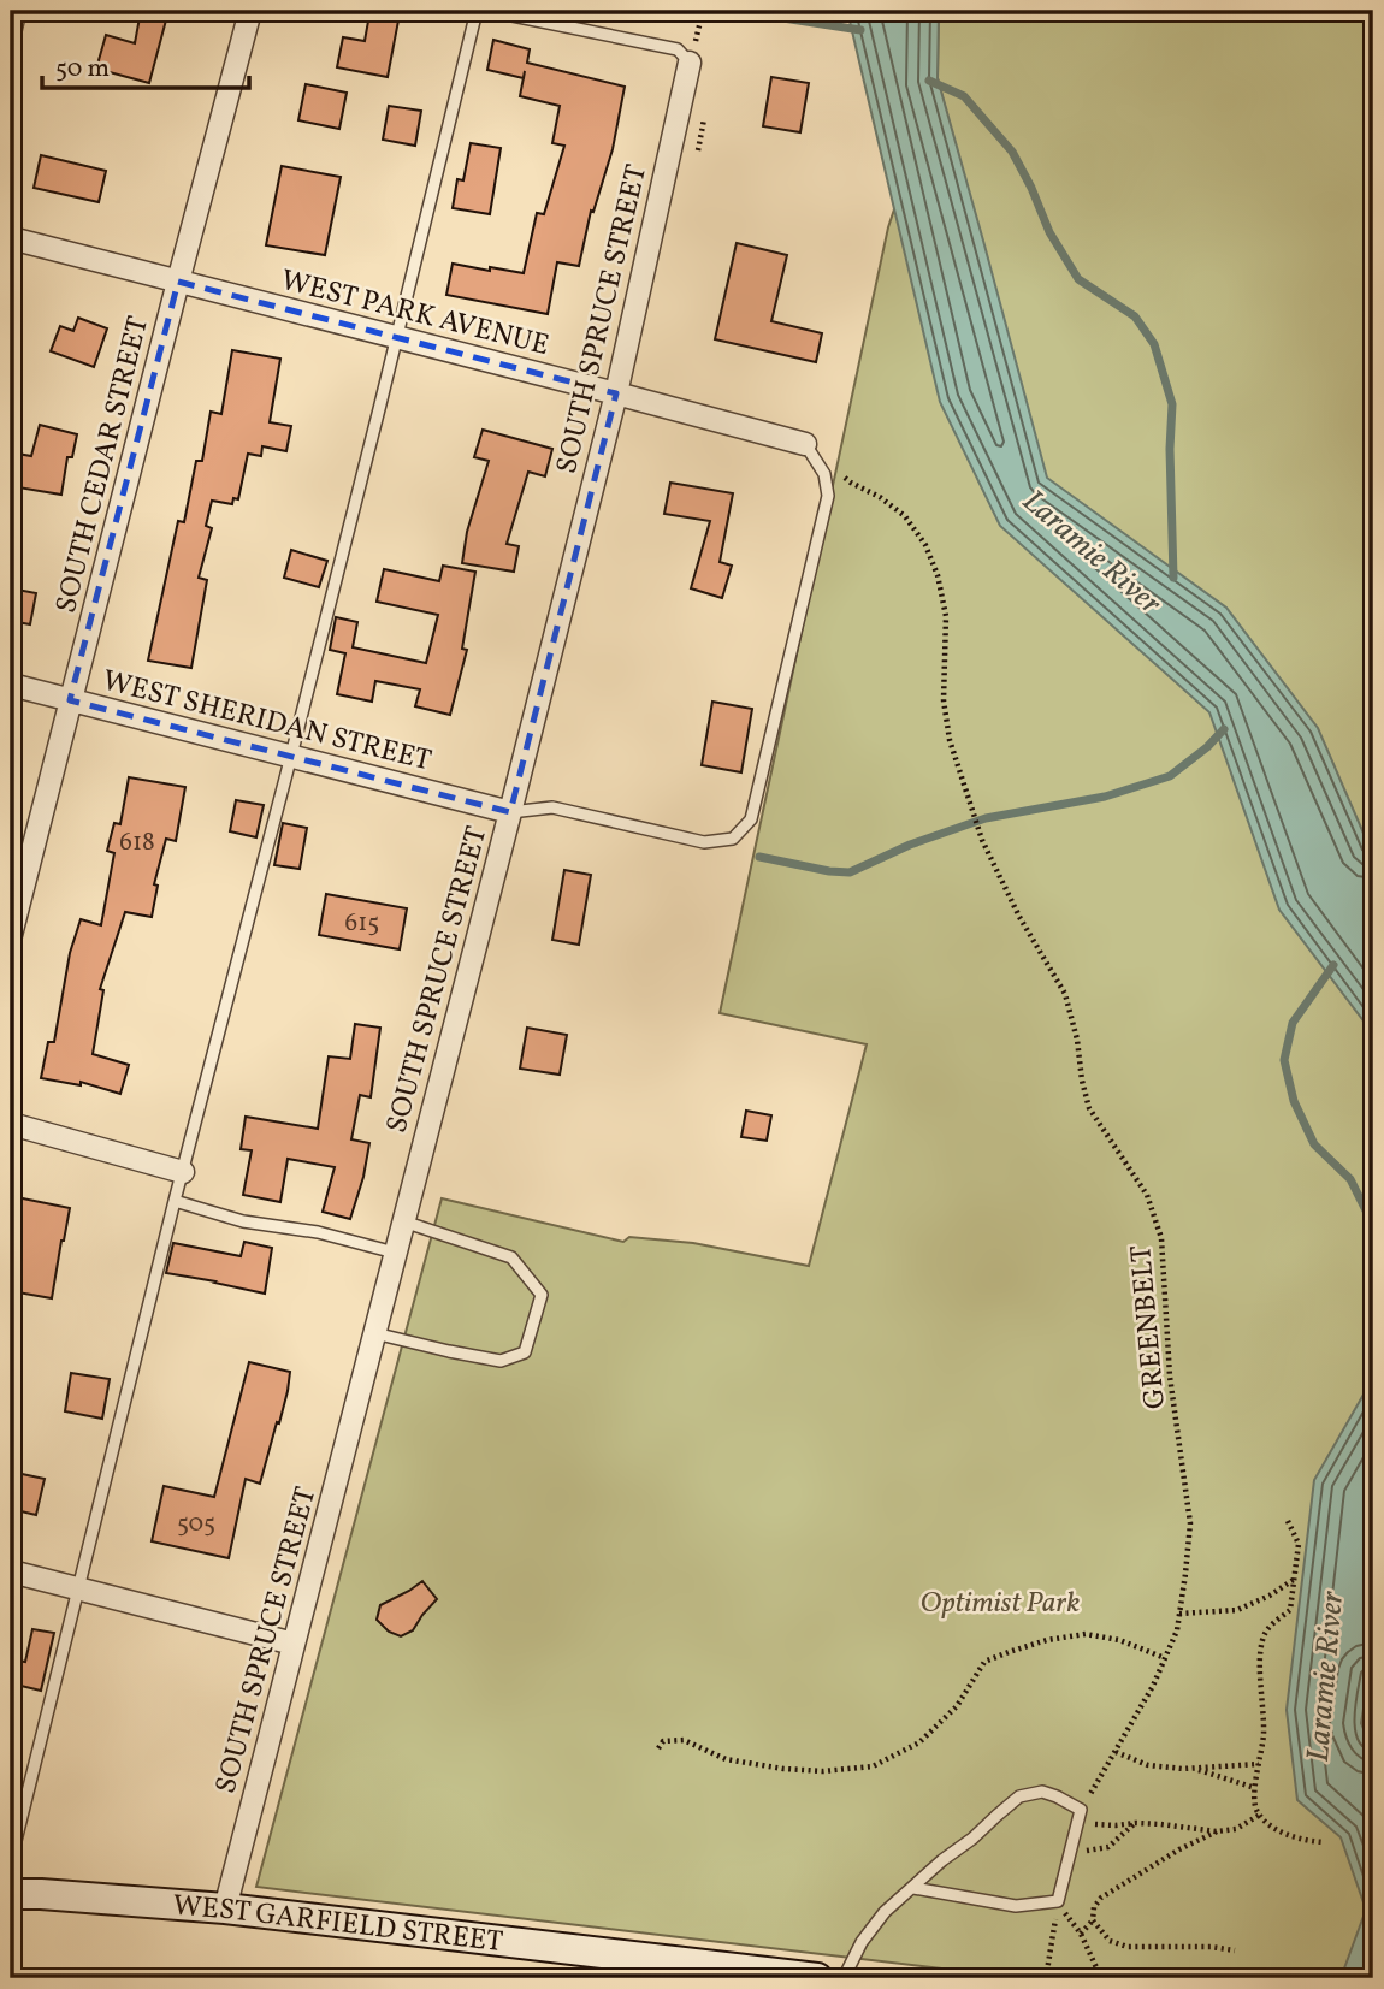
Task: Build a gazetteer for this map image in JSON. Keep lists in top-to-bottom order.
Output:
{
  "streets": {
    "street": [
      "WEST PARK AVENUE",
      "SOUTH SPRUCE STREET",
      "SOUTH CEDAR STREET",
      "WEST SHERIDAN STREET",
      "WEST GARFIELD STREET"
    ],
    "path": ["GREENBELT"]
  },
  "crossings": [
    ["WEST PARK AVENUE", "SOUTH SPRUCE STREET"],
    ["WEST PARK AVENUE", "SOUTH CEDAR STREET"],
    ["SOUTH SPRUCE STREET", "WEST SHERIDAN STREET"],
    ["SOUTH SPRUCE STREET", "WEST GARFIELD STREET"],
    ["SOUTH CEDAR STREET", "WEST SHERIDAN STREET"]
  ],
  "water": ["Laramie River"],
  "parks": ["Optimist Park"],
  "house_numbers": ["618", "615", "505"],
  "scale_bar": "50 m"
}
